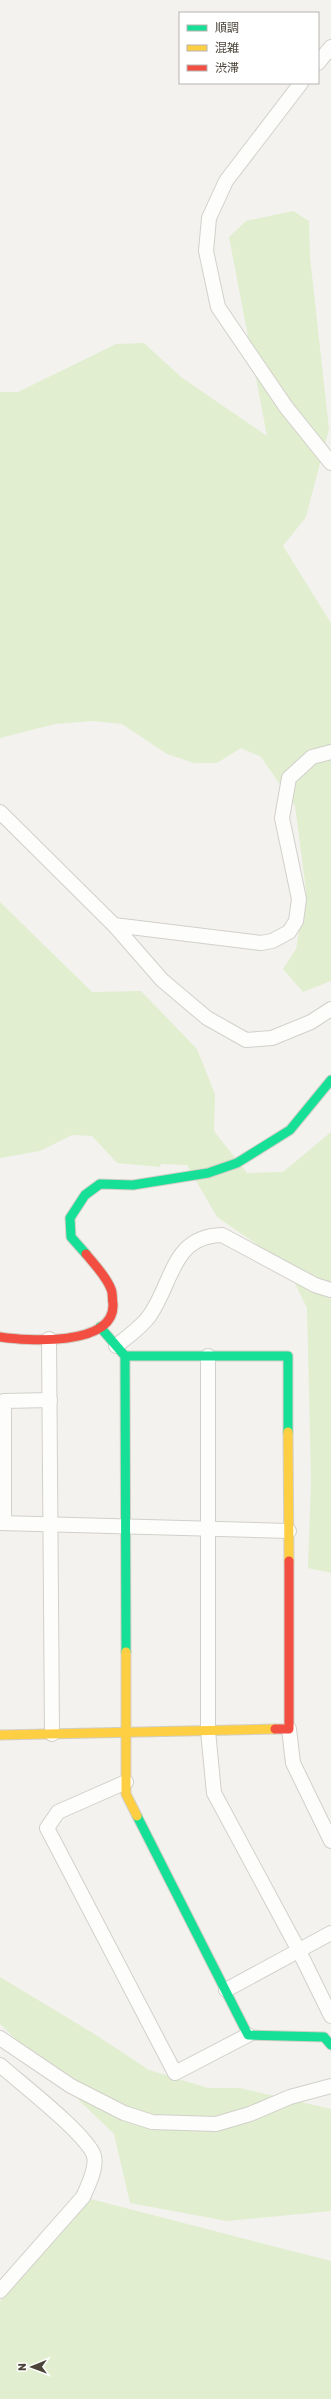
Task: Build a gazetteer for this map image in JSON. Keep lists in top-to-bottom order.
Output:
{
  "legend": ["順調", "混雑", "渋滞"],
  "north": "left"
}
